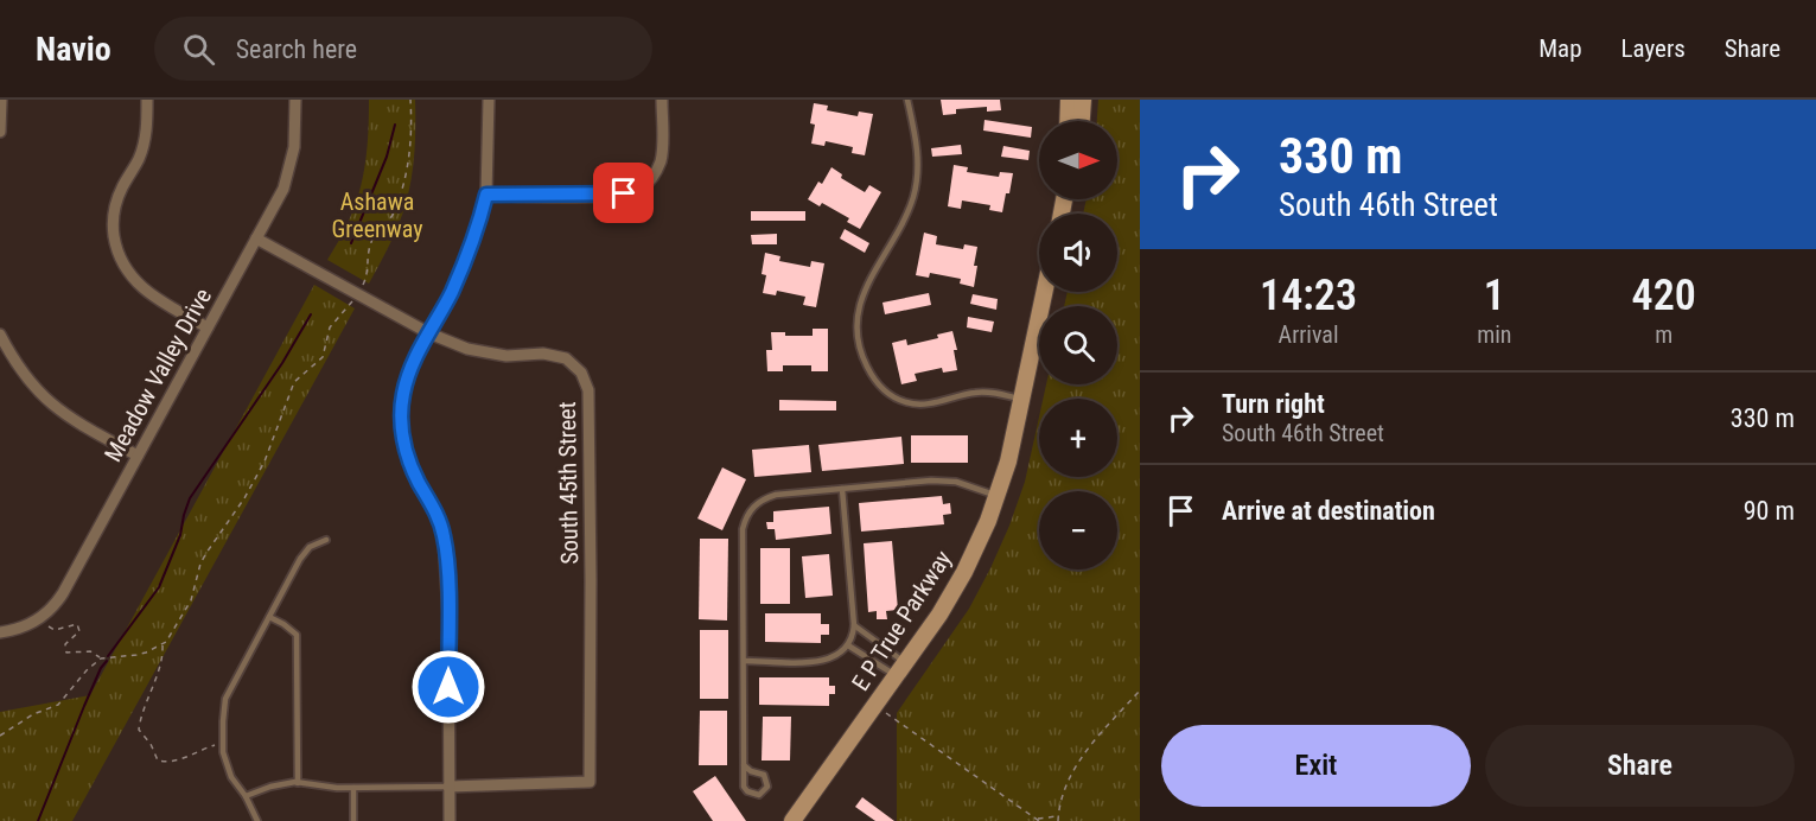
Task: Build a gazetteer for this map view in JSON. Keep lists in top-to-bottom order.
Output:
{
  "streets": {
    "main road": ["E P True Parkway"],
    "street": ["Meadow Valley Drive", "South 45th Street"]
  },
  "crossings": [
    ["Meadow Valley Drive", "South 45th Street"]
  ],
  "parks": ["Ashawa Greenway"],
  "north": "right",
  "page": {
    "header": "Navio",
    "search": "Search here",
    "nav": ["Map", "Layers", "Share"],
    "turn": ["330 m", "South 46th Street"],
    "map_buttons": ["+", "−"],
    "eta": [
      "14:23",
      "Arrival",
      "1",
      "min",
      "420",
      "m"
    ],
    "list": [
      {
        "name": "Turn right",
        "note": "South 46th Street",
        "value": "330 m"
      },
      {
        "name": "Arrive at destination",
        "value": "90 m"
      }
    ],
    "buttons": ["Exit", "Share"]
  }
}
